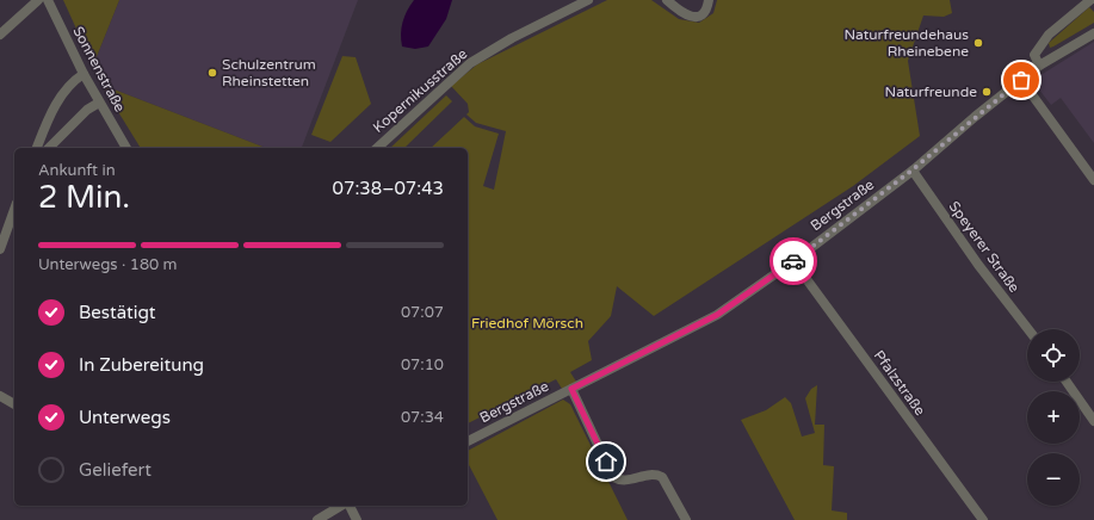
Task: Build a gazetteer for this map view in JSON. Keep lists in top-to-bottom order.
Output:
{
  "streets": {
    "street": [
      "Sonnenstraße",
      "Kopernikusstraße",
      "Bergstraße",
      "Speyerer Straße",
      "Pfalzstraße"
    ]
  },
  "crossings": [
    ["Bergstraße", "Speyerer Straße"],
    ["Bergstraße", "Pfalzstraße"]
  ],
  "parks": ["Friedhof Mörsch"],
  "places": ["Naturfreundehaus Rheinebene", "Schulzentrum Rheinstetten", "Naturfreunde"],
  "page": {
    "heading": ["2 Min.", "Ankunft in", "07:38–07:43"],
    "bar": "Unterwegs · 180 m",
    "list": [
      ["Bestätigt", "07:07"],
      ["In Zubereitung", "07:10"],
      ["Unterwegs", "07:34"],
      "Geliefert"
    ],
    "map_buttons": ["+", "−"]
  }
}
